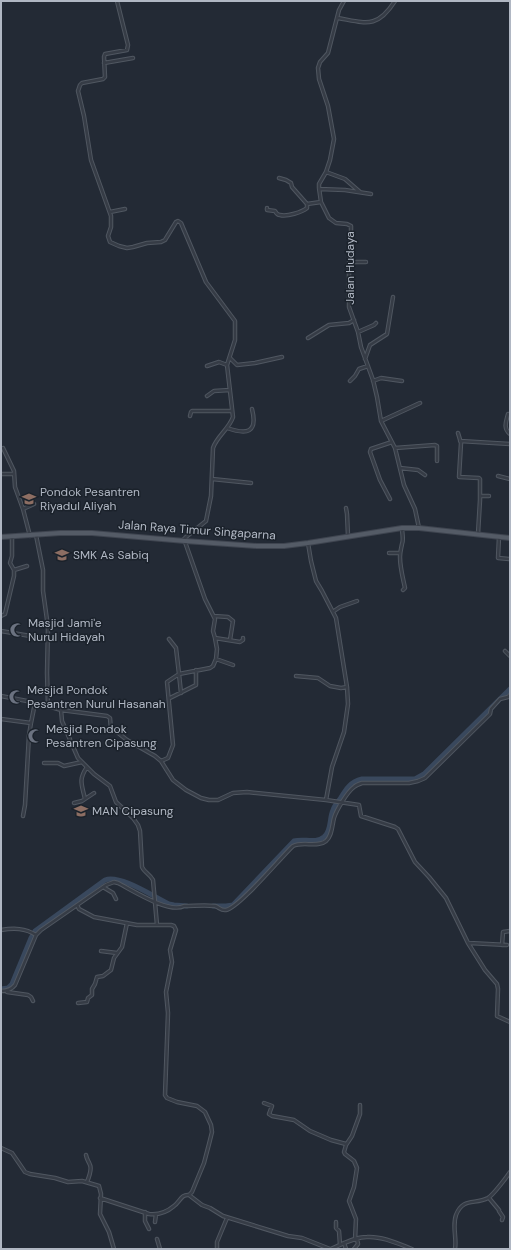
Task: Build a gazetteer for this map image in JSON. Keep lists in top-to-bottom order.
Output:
{
  "streets": {
    "main road": ["Jalan Raya Timur Singaparna"],
    "street": ["Jalan Hudaya"]
  },
  "crossings": [
    ["Jalan Hudaya", "Jalan Raya Timur Singaparna"]
  ],
  "places": {
    "school or university": ["Pondok Pesantren Riyadul Aliyah", "SMK As Sabiq", "MAN Cipasung"],
    "mosque": ["Masjid Jami'e Nurul Hidayah", "Mesjid Pondok Pesantren Nurul Hasanah", "Mesjid Pondok Pesantren Cipasung"]
  }
}
